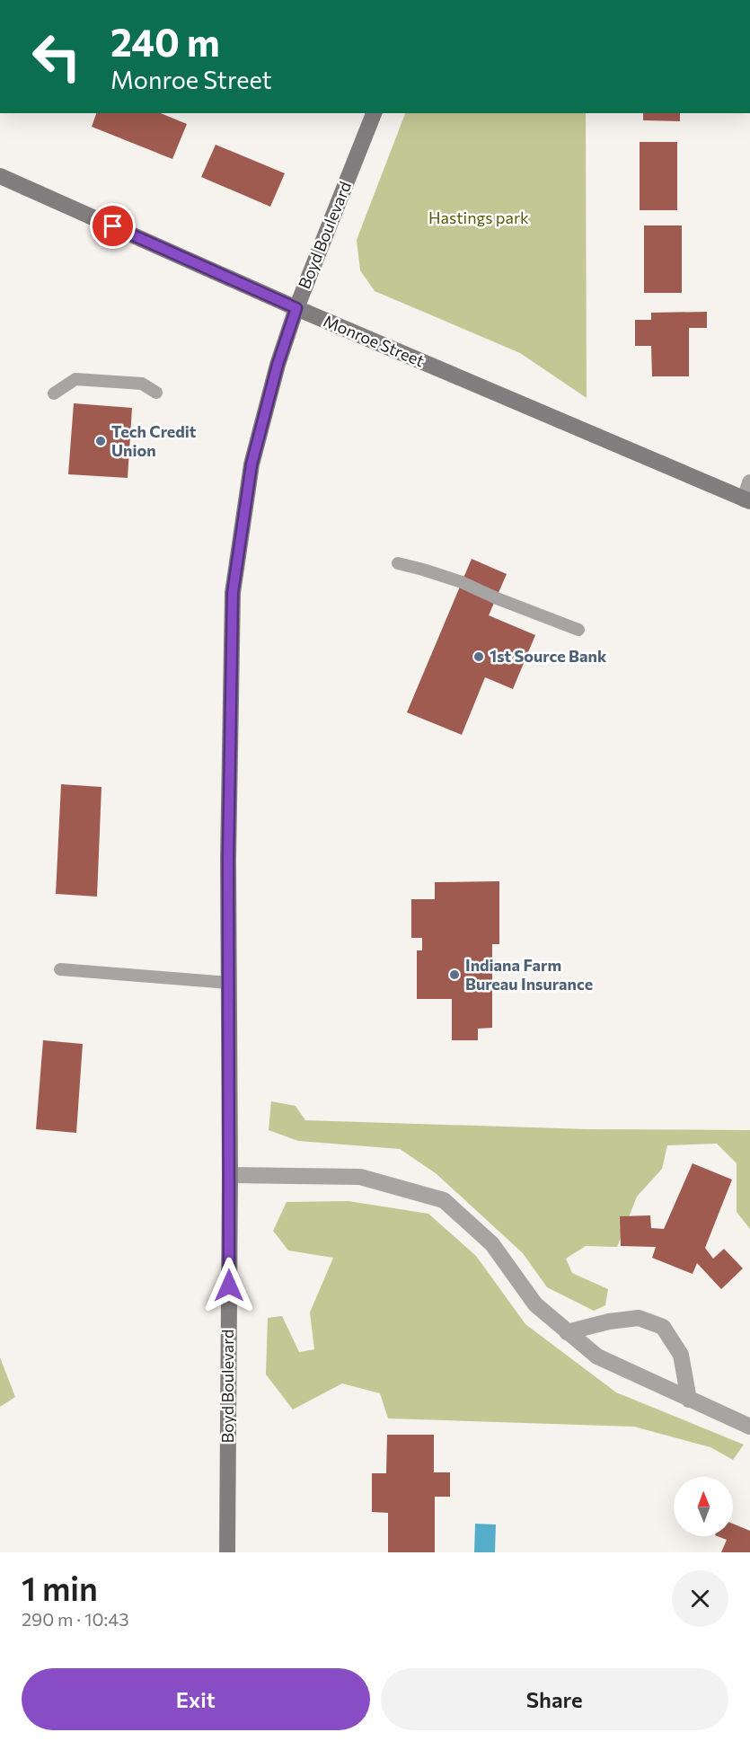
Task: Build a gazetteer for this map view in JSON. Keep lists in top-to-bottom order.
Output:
{
  "streets": {
    "street": ["Boyd Boulevard", "Monroe Street"]
  },
  "crossings": [
    ["Boyd Boulevard", "Monroe Street"]
  ],
  "parks": ["Hastings park"],
  "places": ["Tech Credit Union", "1st Source Bank", "Indiana Farm Bureau Insurance"],
  "north": "top",
  "page": {
    "turn": ["240 m", "Monroe Street"],
    "heading": ["1 min", "290 m · 10:43"],
    "buttons": ["Exit", "Share"]
  }
}
